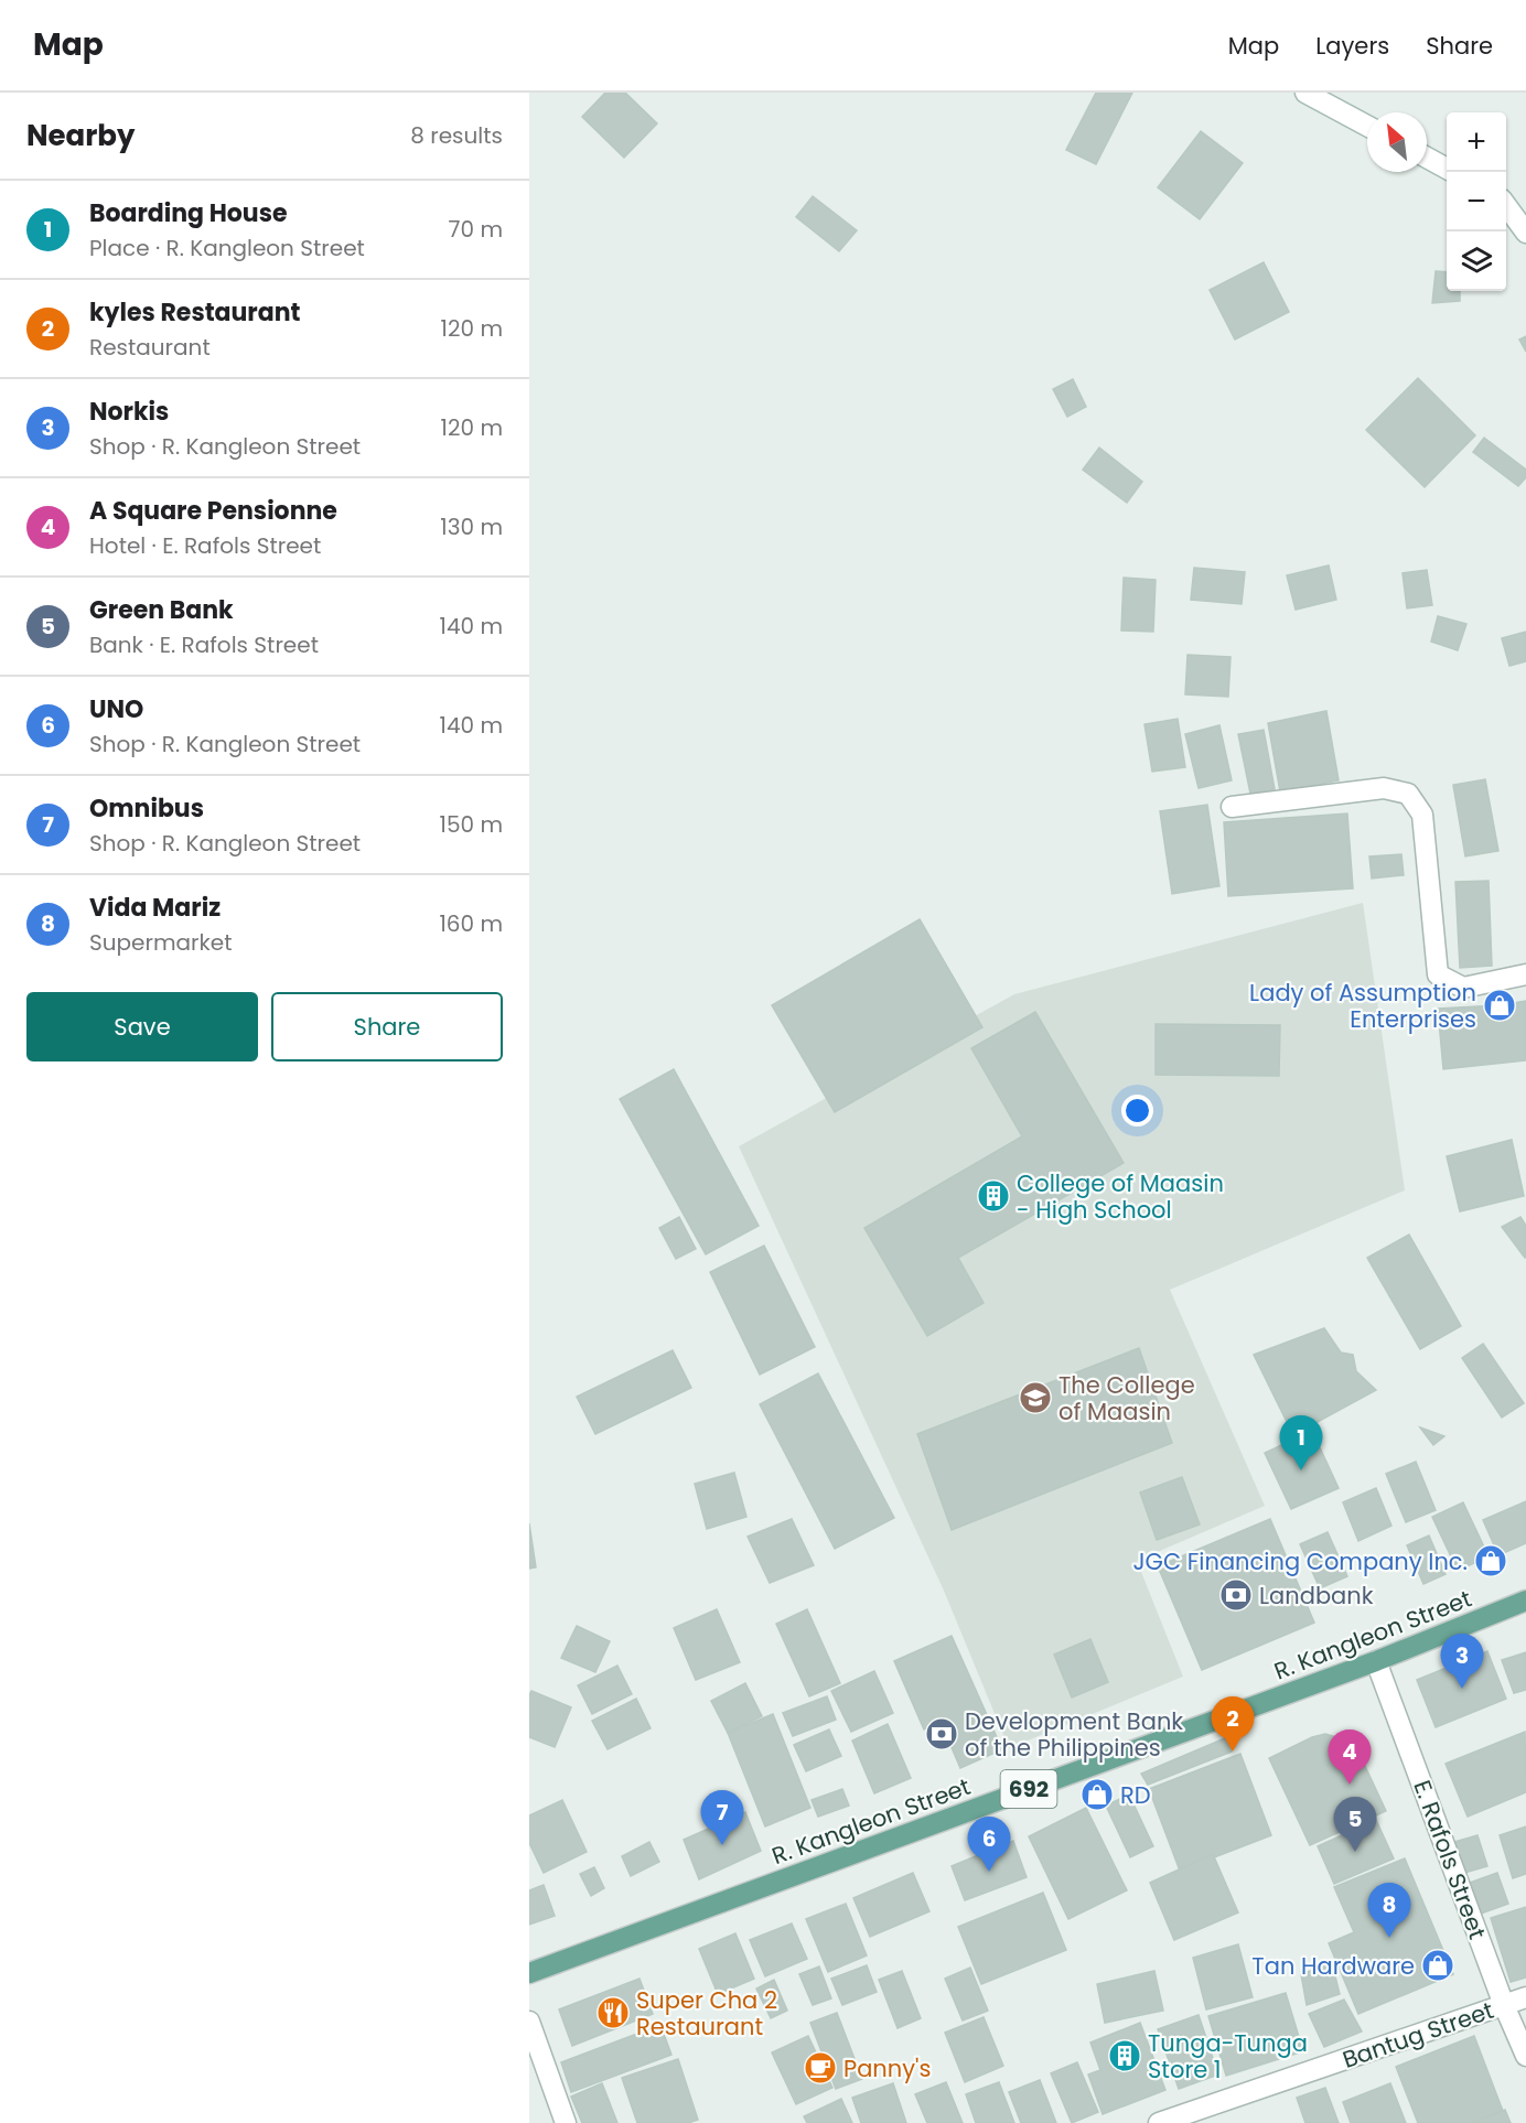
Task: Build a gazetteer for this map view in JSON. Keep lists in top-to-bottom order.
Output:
{
  "streets": {
    "main road": ["R. Kangleon Street", "692"],
    "street": ["E. Rafols Street", "Bantug Street"]
  },
  "crossings": [
    ["R. Kangleon Street", "E. Rafols Street"],
    ["E. Rafols Street", "Bantug Street"]
  ],
  "places": {
    "shop": [
      "Lady of Assumption Enterprises",
      "JGC Financing Company Inc.",
      "RD",
      "Tan Hardware"
    ],
    "building": ["College of Maasin - High School", "Tunga-Tunga Store 1"],
    "school or university": ["The College of Maasin"],
    "bank": ["Landbank", "Development Bank of the Philippines"],
    "restaurant": ["Super Cha 2 Restaurant"],
    "cafe": ["Panny's"]
  },
  "north": "top left",
  "page": {
    "header": "Map",
    "nav": ["Map", "Layers", "Share"],
    "heading": ["Nearby", "8 results"],
    "map_buttons": ["+", "−"],
    "list": [
      {
        "mark": "1",
        "name": "Boarding House",
        "note": "Place · R. Kangleon Street",
        "value": "70 m"
      },
      {
        "mark": "2",
        "name": "kyles Restaurant",
        "note": "Restaurant",
        "value": "120 m"
      },
      {
        "mark": "3",
        "name": "Norkis",
        "note": "Shop · R. Kangleon Street",
        "value": "120 m"
      },
      {
        "mark": "4",
        "name": "A Square Pensionne",
        "note": "Hotel · E. Rafols Street",
        "value": "130 m"
      },
      {
        "mark": "5",
        "name": "Green Bank",
        "note": "Bank · E. Rafols Street",
        "value": "140 m"
      },
      {
        "mark": "6",
        "name": "UNO",
        "note": "Shop · R. Kangleon Street",
        "value": "140 m"
      },
      {
        "mark": "7",
        "name": "Omnibus",
        "note": "Shop · R. Kangleon Street",
        "value": "150 m"
      },
      {
        "mark": "8",
        "name": "Vida Mariz",
        "note": "Supermarket",
        "value": "160 m"
      }
    ],
    "buttons": ["Save", "Share"],
    "pins": [
      "1",
      "3",
      "2",
      "4",
      "7",
      "5",
      "6",
      "8"
    ]
  }
}
